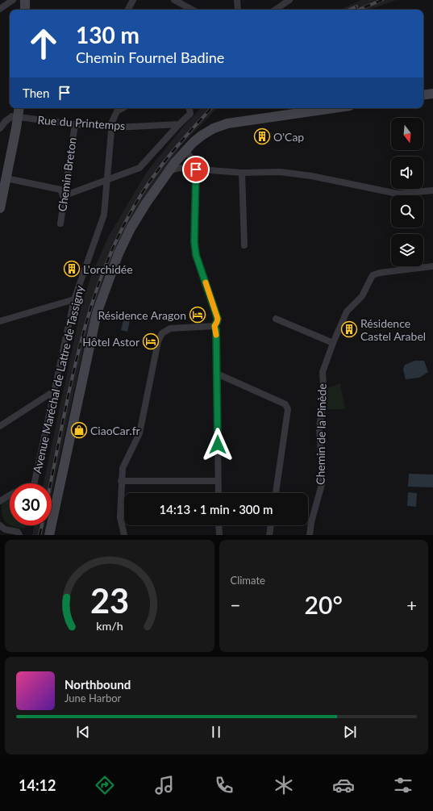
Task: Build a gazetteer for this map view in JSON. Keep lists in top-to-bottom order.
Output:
{
  "streets": {
    "street": [
      "Rue du Printemps",
      "Chemin Breton",
      "Avenue Maréchal de Lattre de Tassigny",
      "Chemin de la Pinède"
    ]
  },
  "crossings": [
    ["Rue du Printemps", "Chemin Breton"],
    ["Rue du Printemps", "Avenue Maréchal de Lattre de Tassigny"]
  ],
  "places": {
    "building": ["O'Cap", "L'orchidée", "Résidence Castel Arabel"],
    "hotel": ["Résidence Aragon", "Hôtel Astor"],
    "shop": ["CiaoCar.fr"]
  },
  "north": "bottom",
  "page": {
    "turn": ["130 m", "Chemin Fournel Badine"],
    "then": "Then",
    "limit": "30",
    "trip": "14:13 · 1 min · 300 m",
    "tile": "Climate",
    "heat": ["−", "20°", "+"],
    "song": ["Northbound", "June Harbor"],
    "tabs": "14:12",
    "gauge": ["23", "km/h"]
  }
}
